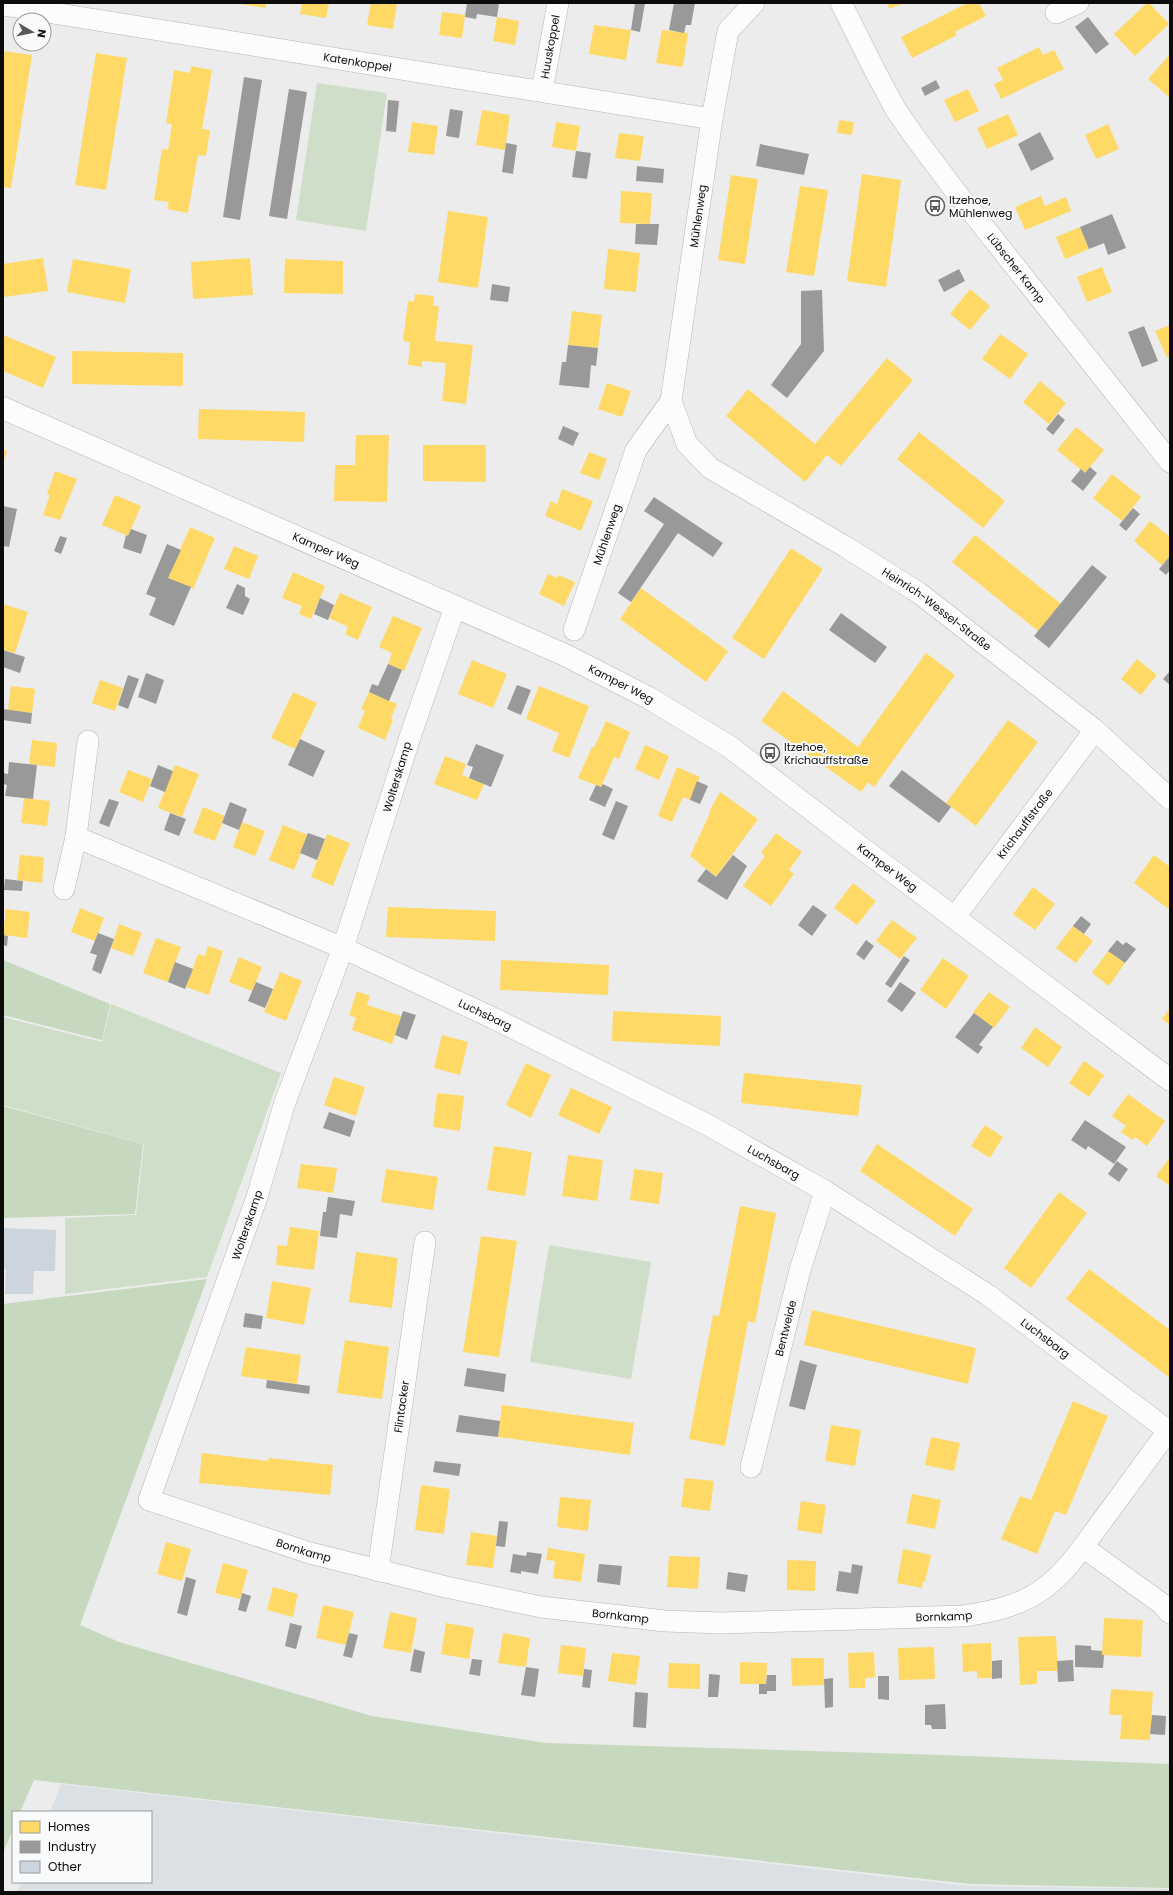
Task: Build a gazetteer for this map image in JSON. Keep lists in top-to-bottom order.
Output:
{
  "streets": {
    "main road": ["Kamper Weg"],
    "street": [
      "Huuskoppel",
      "Katenkoppel",
      "Mühlenweg",
      "Lübscher Kamp",
      "Heinrich-Wessel-Straße",
      "Wolterskamp",
      "Krichauffstraße",
      "Luchsbarg",
      "Bentweide",
      "Flintacker",
      "Bornkamp"
    ]
  },
  "crossings": [
    ["Huuskoppel", "Katenkoppel"],
    ["Katenkoppel", "Mühlenweg"],
    ["Mühlenweg", "Heinrich-Wessel-Straße"],
    ["Kamper Weg", "Wolterskamp"],
    ["Kamper Weg", "Krichauffstraße"],
    ["Heinrich-Wessel-Straße", "Krichauffstraße"],
    ["Wolterskamp", "Luchsbarg"],
    ["Wolterskamp", "Bornkamp"],
    ["Luchsbarg", "Bentweide"],
    ["Luchsbarg", "Bornkamp"],
    ["Flintacker", "Bornkamp"]
  ],
  "places": {
    "bus stop": ["Itzehoe, Mühlenweg", "Itzehoe, Krichauffstraße"]
  },
  "legend": ["Homes", "Industry", "Other"],
  "north": "right"
}
